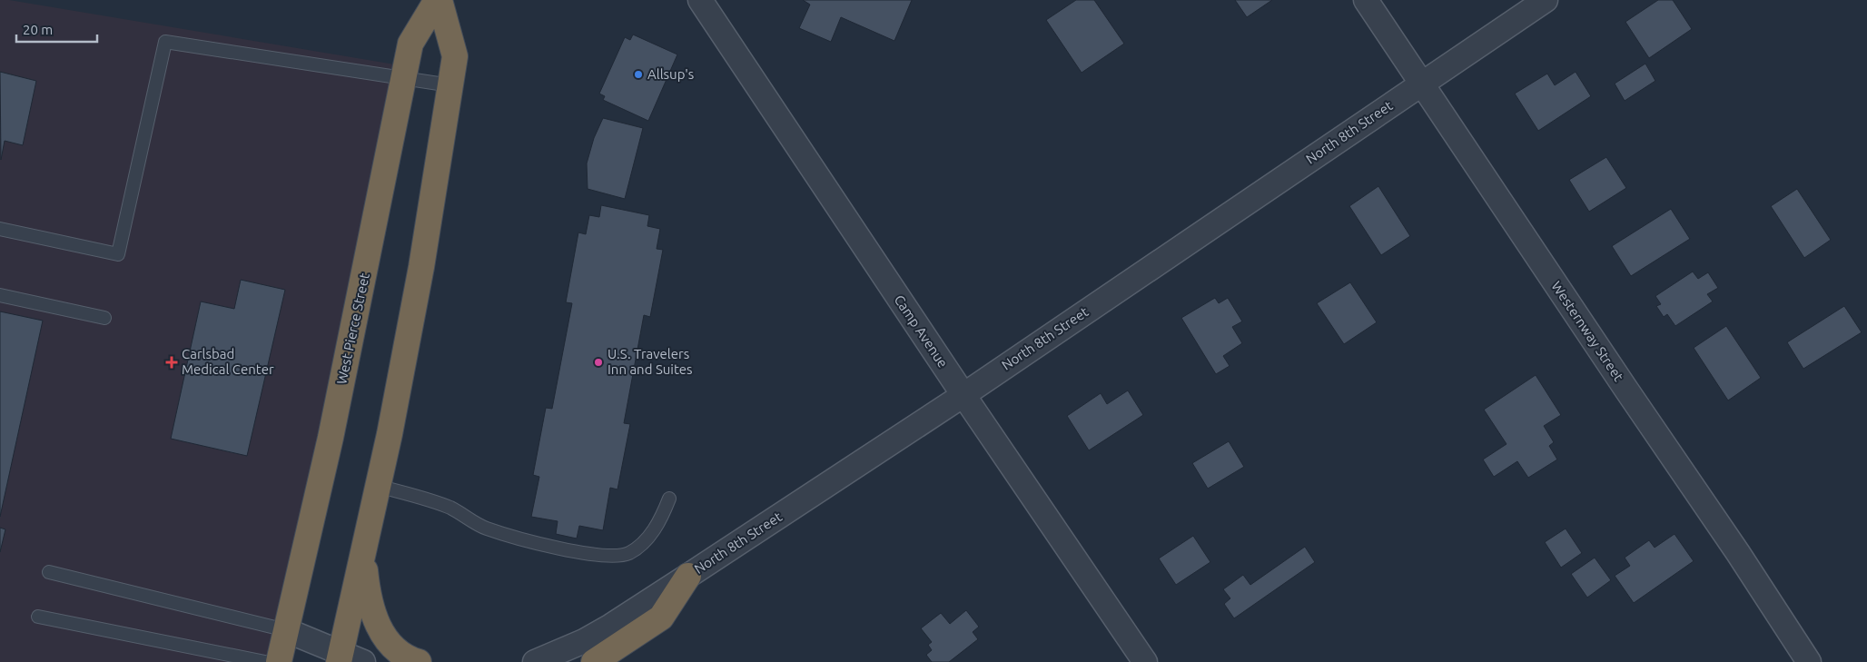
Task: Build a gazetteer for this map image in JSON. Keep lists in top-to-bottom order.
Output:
{
  "streets": {
    "highway": ["West Pierce Street"],
    "street": ["North 8th Street", "Camp Avenue", "Westernway Street"]
  },
  "crossings": [
    ["North 8th Street", "Camp Avenue"],
    ["North 8th Street", "Westernway Street"]
  ],
  "places": {
    "other": ["Allsup's", "U.S. Travelers Inn and Suites"],
    "health": ["Carlsbad Medical Center"]
  },
  "scale_bar": "20 m"
}
